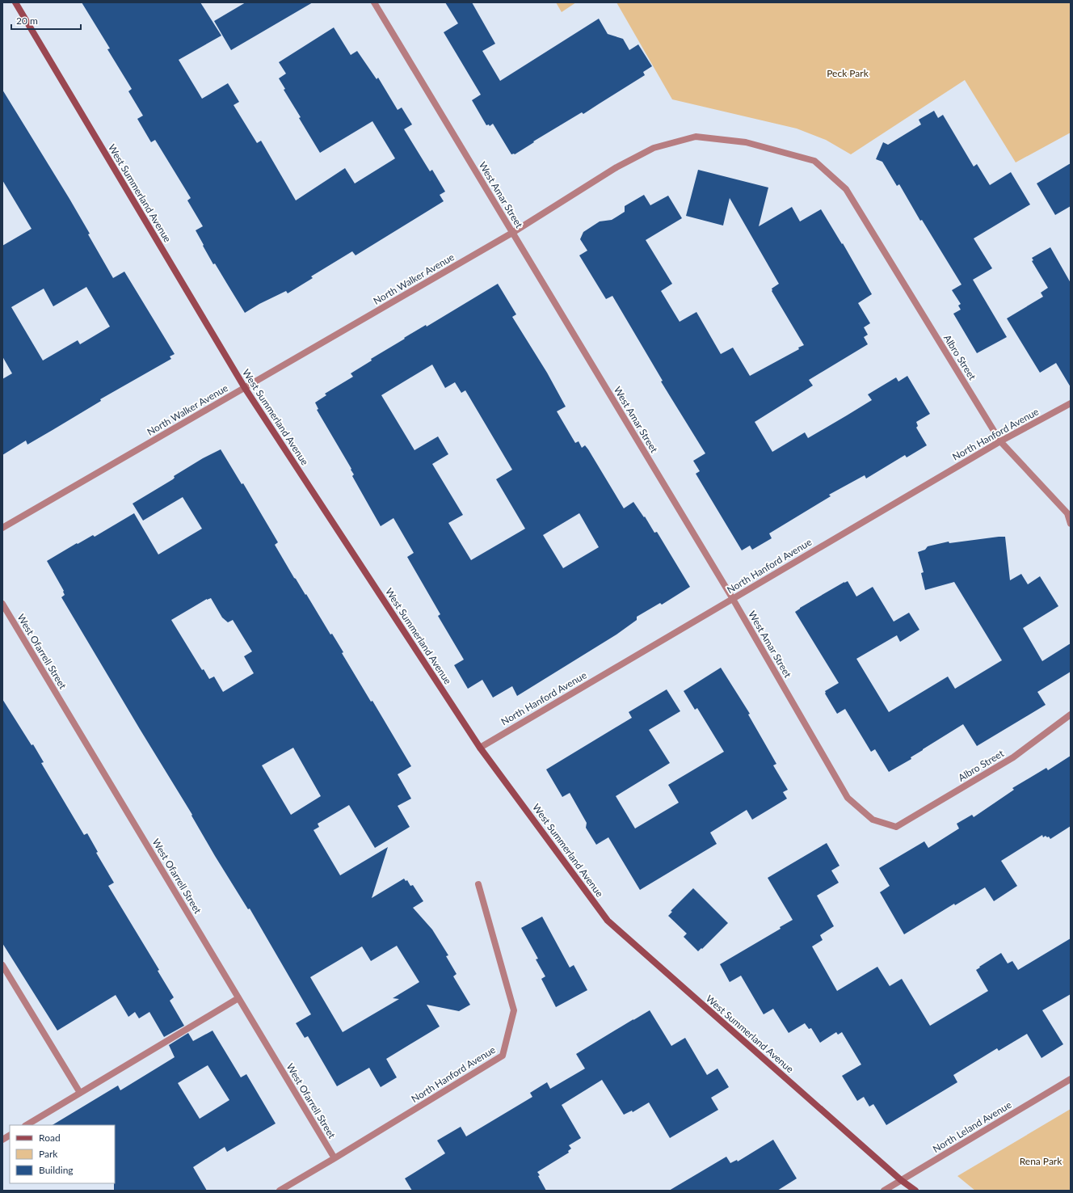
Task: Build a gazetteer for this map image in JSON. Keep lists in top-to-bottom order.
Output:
{
  "streets": {
    "main road": ["West Summerland Avenue"],
    "street": [
      "West Amar Street",
      "North Walker Avenue",
      "Albro Street",
      "North Hanford Avenue",
      "West Ofarrell Street",
      "North Leland Avenue"
    ]
  },
  "crossings": [
    ["West Summerland Avenue", "North Walker Avenue"],
    ["West Summerland Avenue", "North Hanford Avenue"],
    ["West Summerland Avenue", "North Leland Avenue"],
    ["West Amar Street", "North Walker Avenue"],
    ["West Amar Street", "Albro Street"],
    ["West Amar Street", "North Hanford Avenue"],
    ["North Walker Avenue", "Albro Street"],
    ["Albro Street", "North Hanford Avenue"],
    ["North Hanford Avenue", "West Ofarrell Street"]
  ],
  "parks": ["Peck Park", "Rena Park"],
  "legend": ["Road", "Park", "Building"],
  "scale_bar": "20 m"
}
